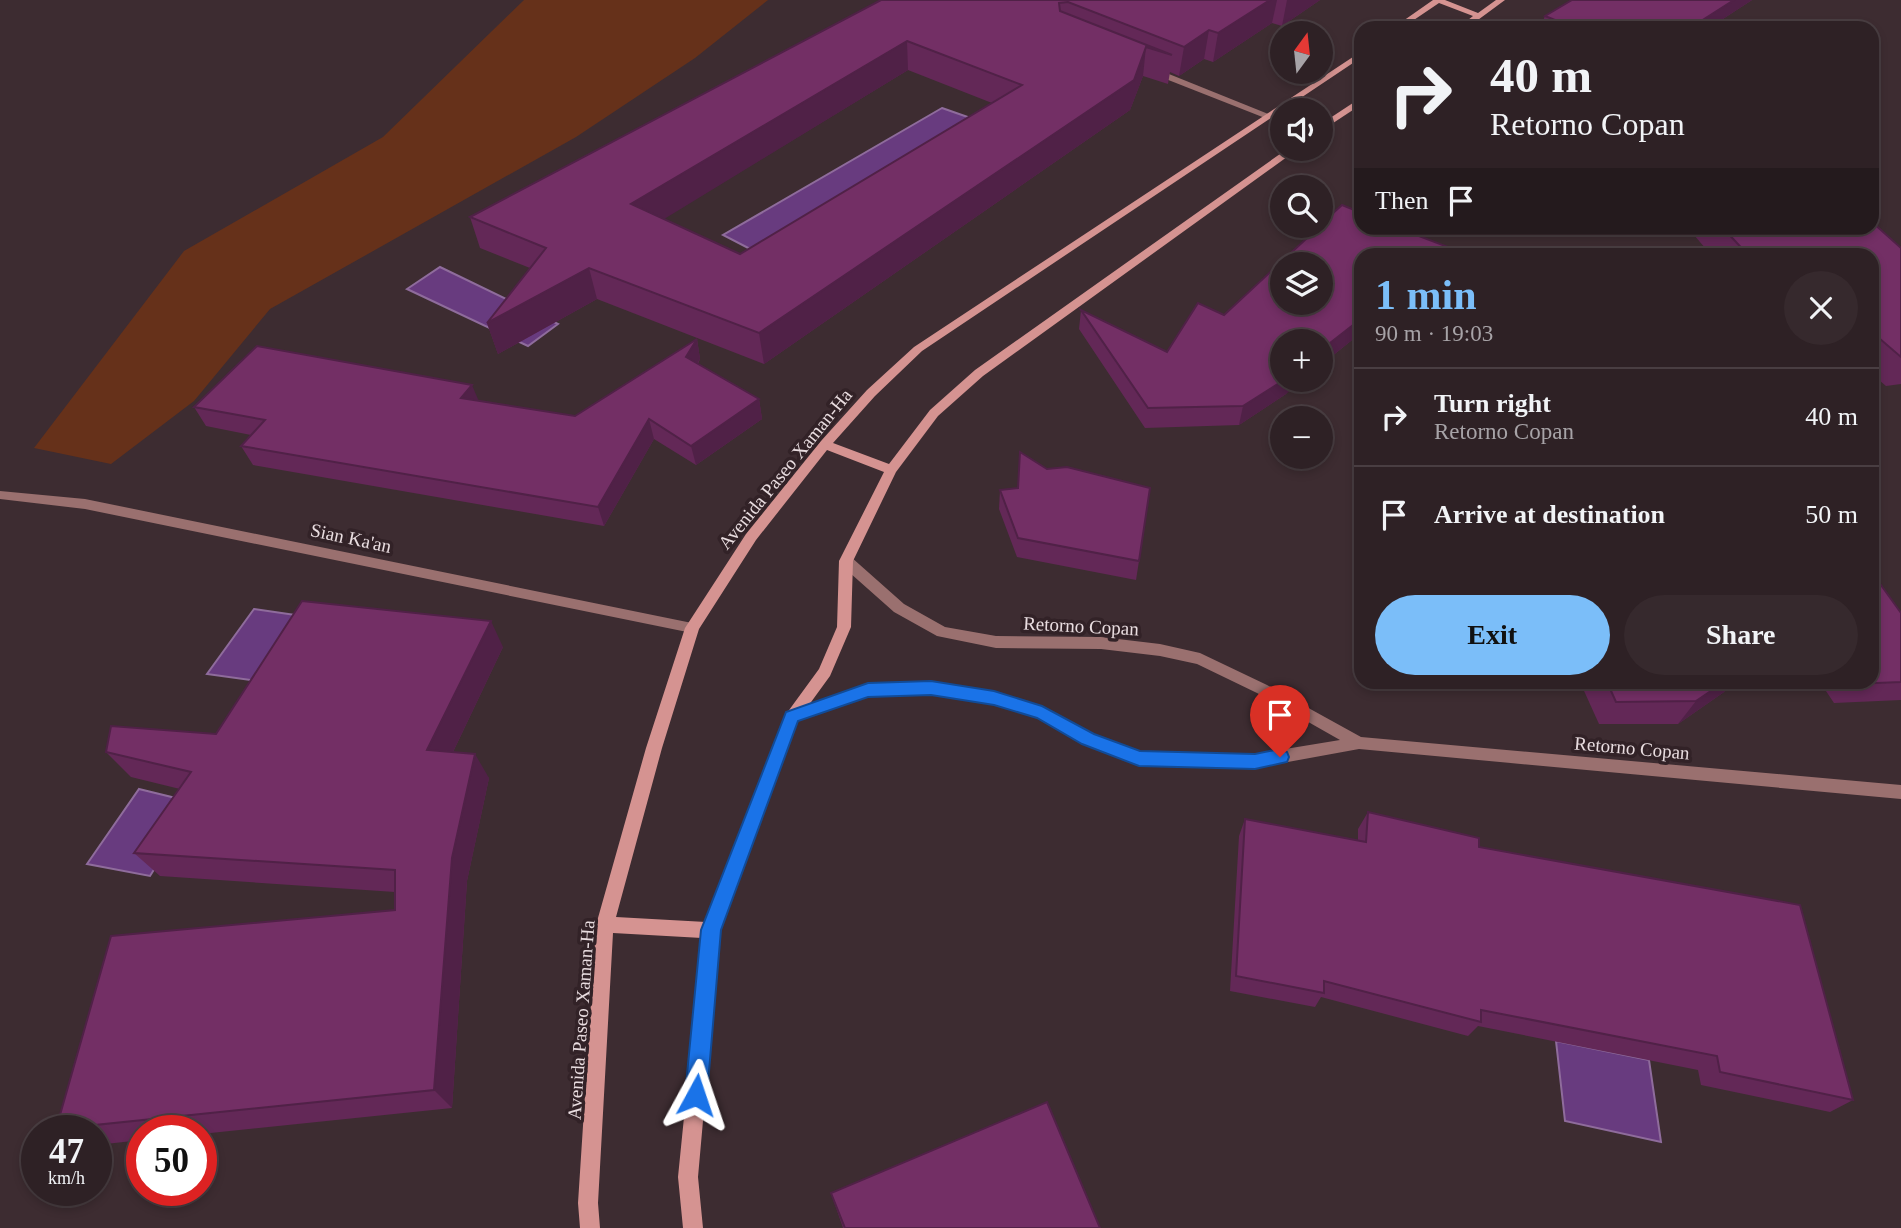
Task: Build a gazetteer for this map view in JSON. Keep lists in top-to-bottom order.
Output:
{
  "streets": {
    "main road": ["Avenida Paseo Xaman-Ha"],
    "street": ["Sian Ka'an", "Retorno Copan"]
  },
  "crossings": [
    ["Avenida Paseo Xaman-Ha", "Sian Ka'an"]
  ],
  "north": "top",
  "page": {
    "map_buttons": ["+", "−"],
    "turn": ["40 m", "Retorno Copan"],
    "then": "Then",
    "heading": ["1 min", "90 m · 19:03"],
    "list": [
      {
        "name": "Turn right",
        "note": "Retorno Copan",
        "value": "40 m"
      },
      {
        "name": "Arrive at destination",
        "value": "50 m"
      }
    ],
    "buttons": ["Exit", "Share"],
    "speed": "47 km/h",
    "limit": "50"
  }
}
